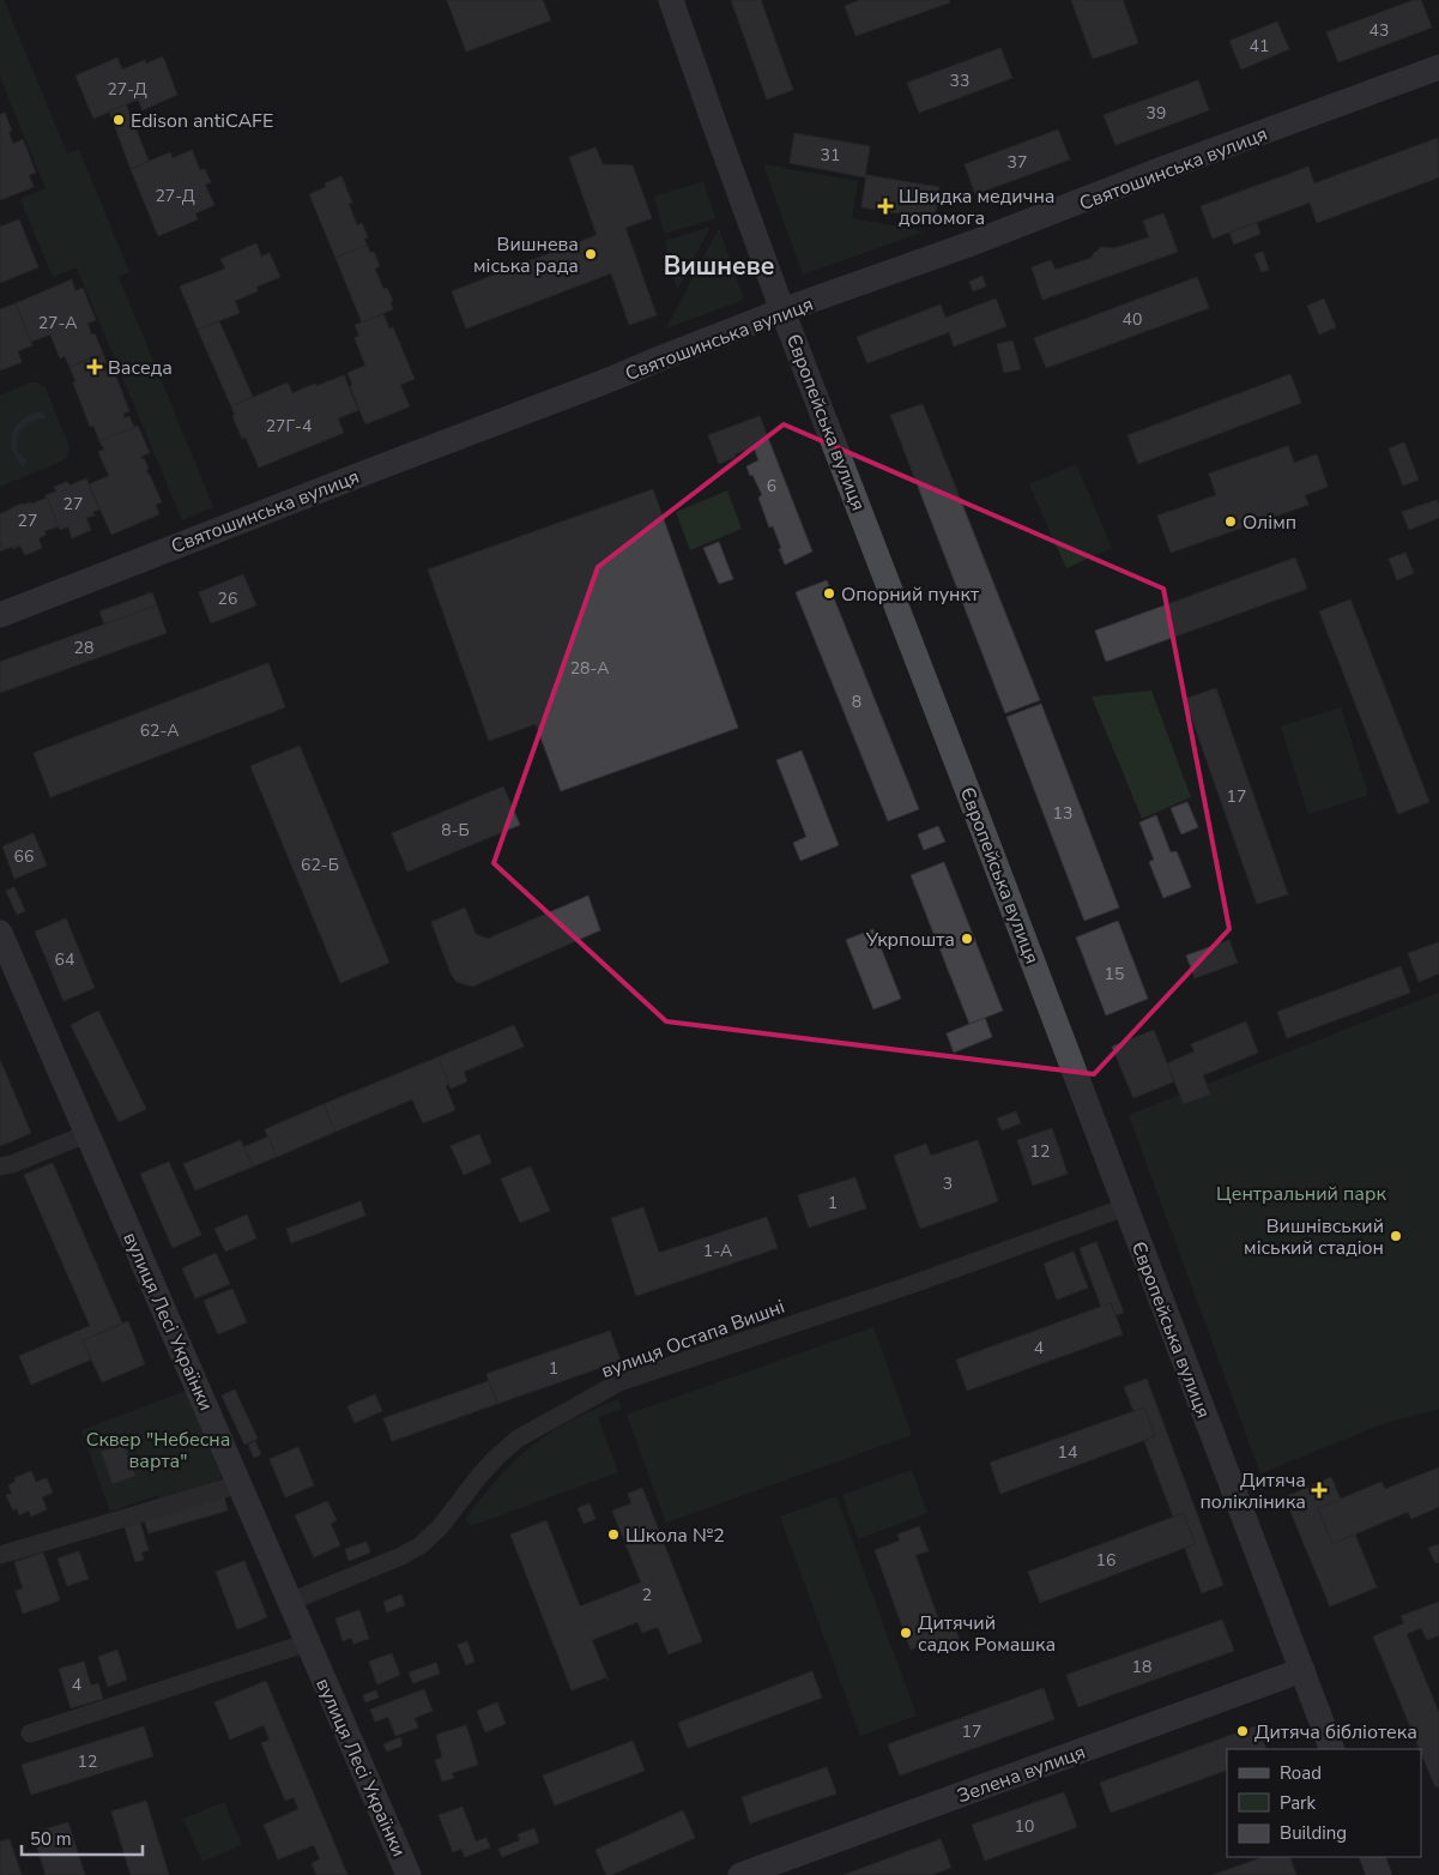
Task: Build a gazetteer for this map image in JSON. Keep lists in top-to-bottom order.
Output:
{
  "streets": {
    "street": [
      "Святошинська вулиця",
      "Європейська вулиця",
      "вулиця Лесі Українки",
      "вулиця Остапа Вишні",
      "Зелена вулиця"
    ]
  },
  "crossings": [
    ["Святошинська вулиця", "Європейська вулиця"],
    ["Європейська вулиця", "вулиця Остапа Вишні"],
    ["Європейська вулиця", "Зелена вулиця"],
    ["вулиця Лесі Українки", "вулиця Остапа Вишні"]
  ],
  "districts": ["Вишневе"],
  "parks": ["Центральний парк", "Сквер \"Небесна варта\""],
  "places": {
    "other": [
      "Edison antiCAFE",
      "Вишнева міська рада",
      "Олімп",
      "Опорний пункт",
      "Укрпошта",
      "Вишнівський міський стадіон",
      "Школа №2",
      "Дитячий садок Ромашка",
      "Дитяча бібліотека"
    ],
    "health": ["Швидка медична допомога", "Васеда", "Дитяча полікліника"]
  },
  "house_numbers": [
    "43",
    "41",
    "33",
    "27-Д",
    "39",
    "31",
    "37",
    "27-Д",
    "40",
    "27-А",
    "27Г-4",
    "6",
    "27",
    "27",
    "26",
    "28",
    "28-А",
    "8",
    "62-А",
    "17",
    "13",
    "8-Б",
    "66",
    "62-Б",
    "64",
    "15",
    "12",
    "3",
    "1",
    "1-А",
    "4",
    "1",
    "14",
    "16",
    "2",
    "18",
    "4",
    "17",
    "12",
    "10"
  ],
  "legend": ["Road", "Park", "Building"],
  "scale_bar": "50 m"
}
